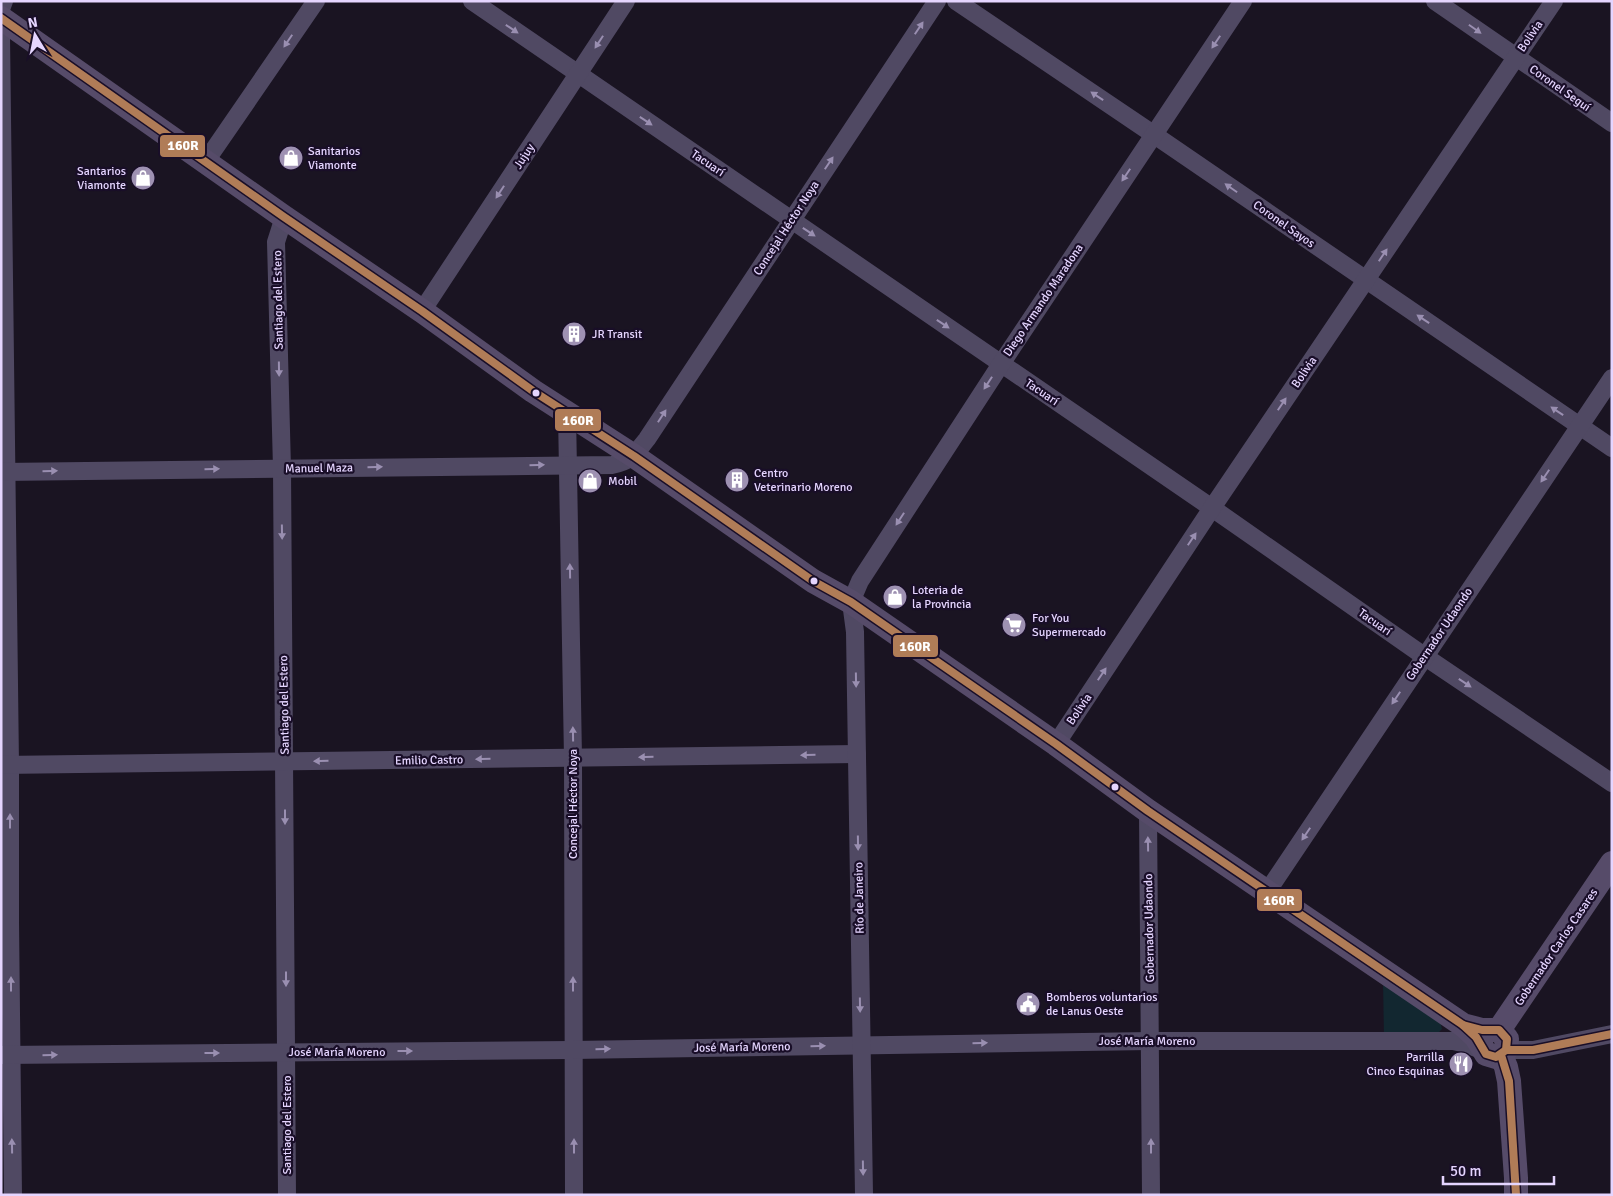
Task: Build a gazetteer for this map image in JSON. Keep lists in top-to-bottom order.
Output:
{
  "streets": {
    "street": [
      "Bolivia",
      "Coronel Seguí",
      "Jujuy",
      "Tacuarí",
      "Coronel Sayos",
      "Concejal Héctor Noya",
      "Santiago del Estero",
      "Diego Armando Maradona",
      "Manuel Maza",
      "Gobernador Udaondo",
      "Emilio Castro",
      "Río de Janeiro",
      "Gobernador Carlos Casares",
      "José María Moreno"
    ]
  },
  "crossings": [
    ["Bolivia", "Coronel Seguí"],
    ["Bolivia", "Tacuarí"],
    ["Bolivia", "Coronel Sayos"],
    ["Jujuy", "Tacuarí"],
    ["Tacuarí", "Concejal Héctor Noya"],
    ["Tacuarí", "Diego Armando Maradona"],
    ["Tacuarí", "Gobernador Udaondo"],
    ["Coronel Sayos", "Diego Armando Maradona"],
    ["Coronel Sayos", "Gobernador Udaondo"],
    ["Concejal Héctor Noya", "Manuel Maza"],
    ["Concejal Héctor Noya", "Emilio Castro"],
    ["Concejal Héctor Noya", "José María Moreno"],
    ["Santiago del Estero", "Manuel Maza"],
    ["Santiago del Estero", "Emilio Castro"],
    ["Santiago del Estero", "José María Moreno"],
    ["Diego Armando Maradona", "Río de Janeiro"],
    ["Gobernador Udaondo", "José María Moreno"],
    ["Emilio Castro", "Río de Janeiro"],
    ["Río de Janeiro", "José María Moreno"],
    ["Gobernador Carlos Casares", "José María Moreno"]
  ],
  "one_way": [
    "Bolivia",
    "Coronel Seguí",
    "Jujuy",
    "Tacuarí",
    "Coronel Sayos",
    "Concejal Héctor Noya",
    "Santiago del Estero",
    "Diego Armando Maradona",
    "Manuel Maza",
    "Emilio Castro",
    "Río de Janeiro",
    "José María Moreno"
  ],
  "places": {
    "shop": [
      "Sanitarios Viamonte",
      "Santarios Viamonte",
      "Mobil",
      "Loteria de la Provincia"
    ],
    "building": ["JR Transit", "Centro Veterinario Moreno"],
    "supermarket": ["For You Supermercado"],
    "public building": ["Bomberos voluntarios de Lanus Oeste"],
    "restaurant": ["Parrilla Cinco Esquinas"]
  },
  "lines": ["transit line 160R"],
  "scale_bar": "50 m",
  "north": "top"
}
